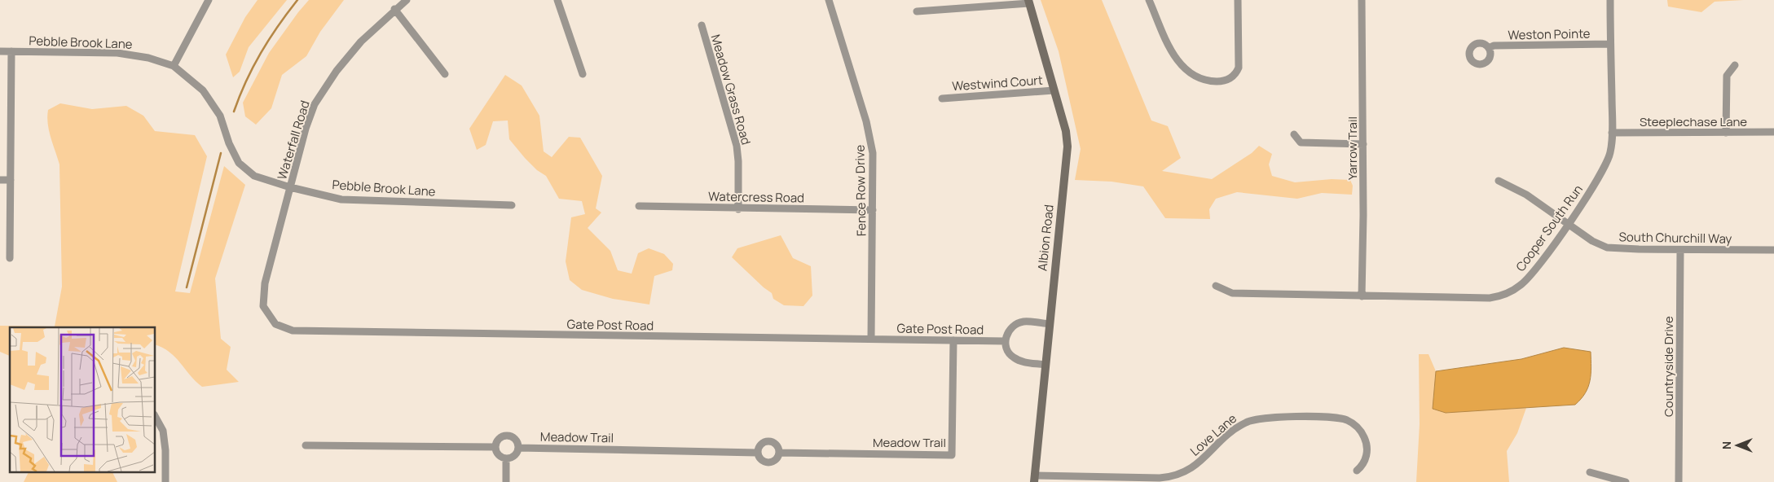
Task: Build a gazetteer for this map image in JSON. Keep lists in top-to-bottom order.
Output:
{
  "streets": {
    "street": [
      "Weston Pointe",
      "Pebble Brook Lane",
      "Westwind Court",
      "Meadow Grass Road",
      "Steeplechase Lane",
      "Waterfall Road",
      "Yarrow Trail",
      "Fence Row Drive",
      "Watercress Road",
      "Cooper South Run",
      "Albion Road",
      "South Churchill Way",
      "Gate Post Road",
      "Countryside Drive",
      "Love Lane",
      "Meadow Trail"
    ]
  },
  "crossings": [
    ["Weston Pointe", "Cooper South Run"],
    ["Pebble Brook Lane", "Waterfall Road"],
    ["Westwind Court", "Albion Road"],
    ["Meadow Grass Road", "Watercress Road"],
    ["Steeplechase Lane", "Cooper South Run"],
    ["Waterfall Road", "Gate Post Road"],
    ["Yarrow Trail", "Cooper South Run"],
    ["Fence Row Drive", "Watercress Road"],
    ["Fence Row Drive", "Gate Post Road"],
    ["Cooper South Run", "South Churchill Way"],
    ["Albion Road", "Gate Post Road"],
    ["Albion Road", "Love Lane"],
    ["South Churchill Way", "Countryside Drive"],
    ["Gate Post Road", "Meadow Trail"]
  ],
  "north": "left"
}
